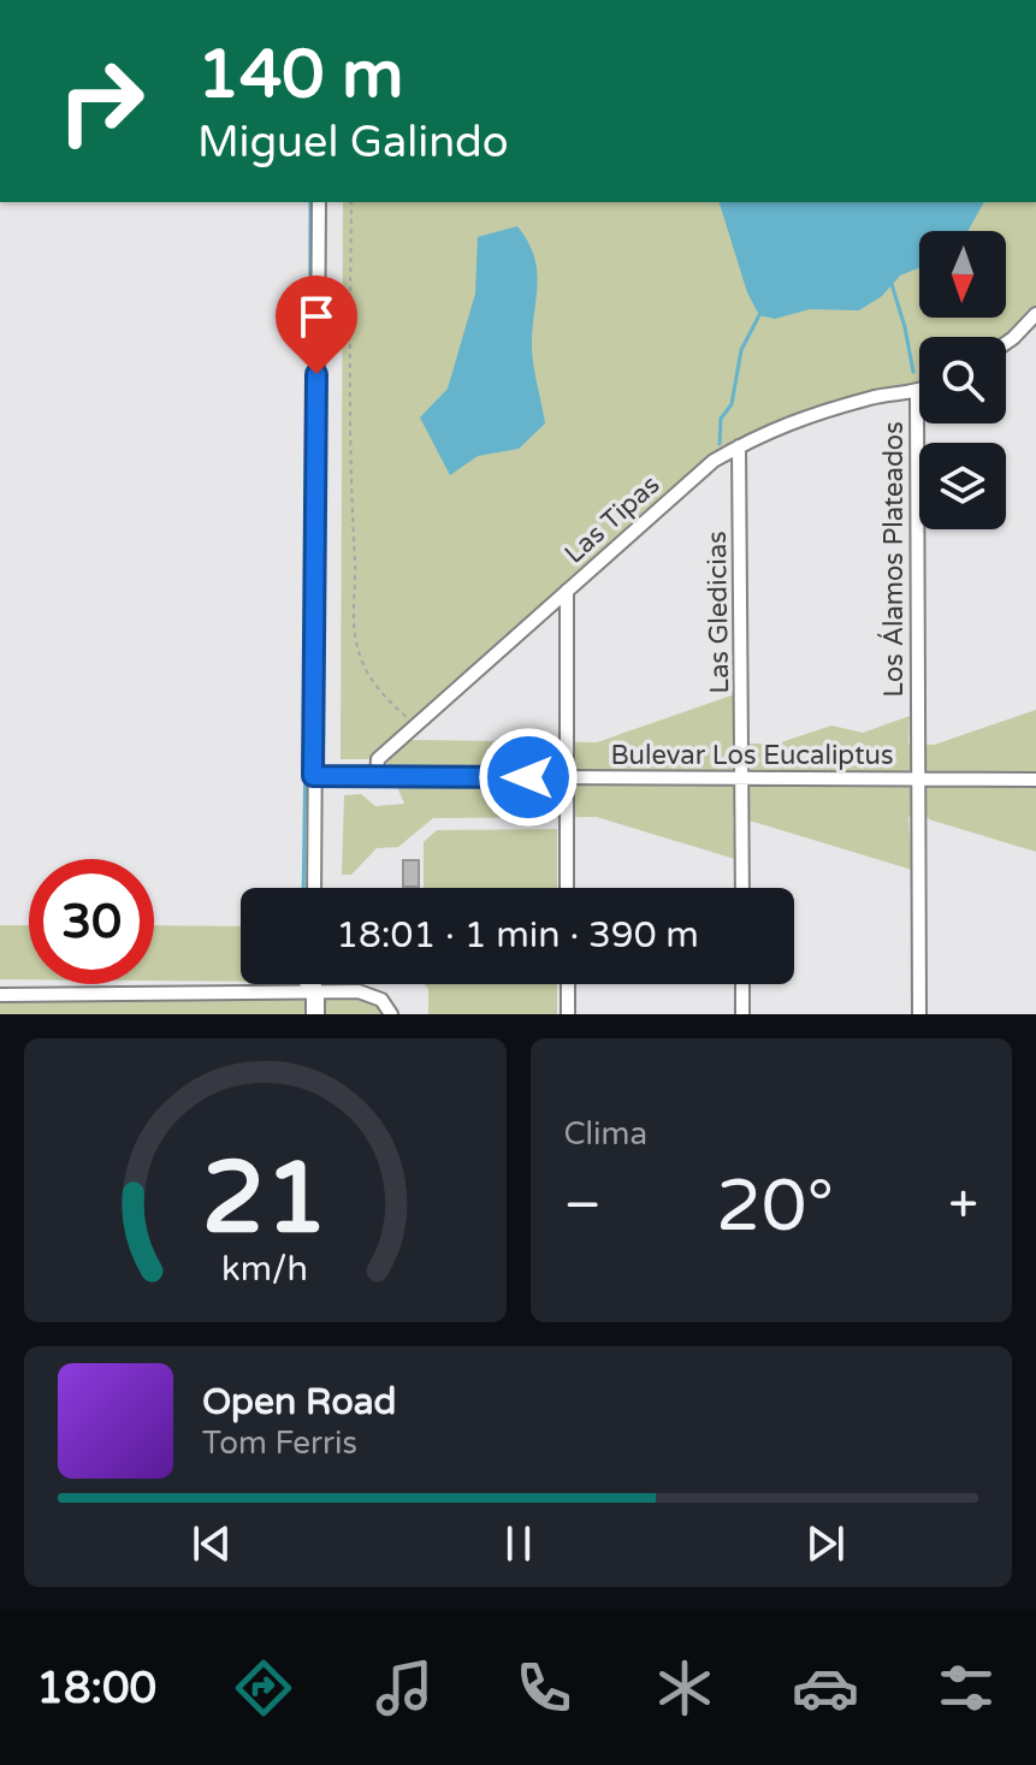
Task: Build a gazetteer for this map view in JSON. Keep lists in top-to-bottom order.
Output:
{
  "streets": {
    "street": [
      "Las Tipas",
      "Los Álamos Plateados",
      "Las Gledicias",
      "Bulevar Los Eucaliptus"
    ]
  },
  "crossings": [
    ["Las Tipas", "Los Álamos Plateados"],
    ["Las Tipas", "Las Gledicias"],
    ["Las Tipas", "Bulevar Los Eucaliptus"],
    ["Los Álamos Plateados", "Bulevar Los Eucaliptus"],
    ["Las Gledicias", "Bulevar Los Eucaliptus"]
  ],
  "north": "bottom",
  "page": {
    "turn": ["140 m", "Miguel Galindo"],
    "limit": "30",
    "trip": "18:01 · 1 min · 390 m",
    "tile": "Clima",
    "heat": ["−", "20°", "+"],
    "song": ["Open Road", "Tom Ferris"],
    "tabs": "18:00",
    "gauge": ["21", "km/h"]
  }
}
